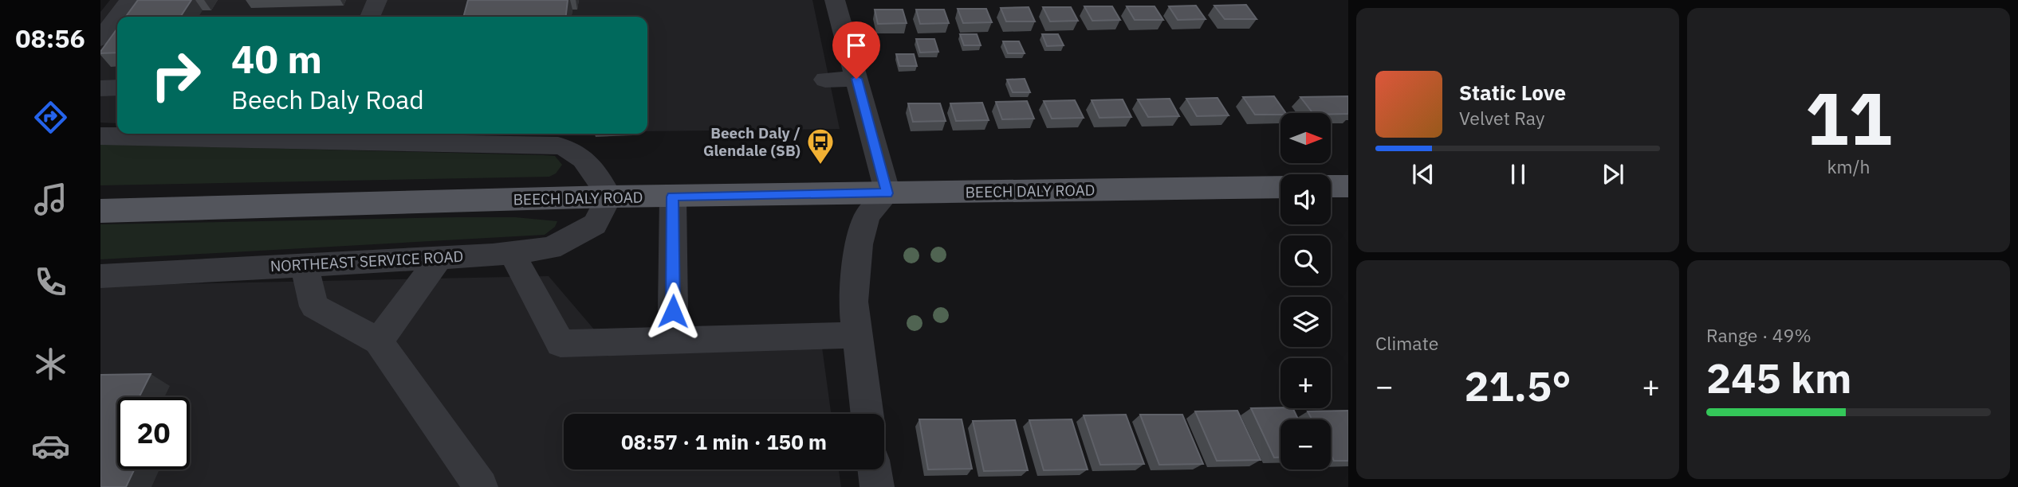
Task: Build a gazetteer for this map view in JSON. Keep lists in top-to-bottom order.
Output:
{
  "streets": {
    "main road": ["BEECH DALY ROAD"],
    "street": ["NORTHEAST SERVICE ROAD"]
  },
  "crossings": [
    ["BEECH DALY ROAD", "NORTHEAST SERVICE ROAD"]
  ],
  "places": {
    "bus stop": ["Beech Daly / Glendale (SB)"]
  },
  "north": "right",
  "page": {
    "tabs": "08:56",
    "tile": [
      ["11", "km/h"],
      "Climate",
      ["Range · 49%", "245 km"]
    ],
    "turn": ["40 m", "Beech Daly Road"],
    "song": ["Static Love", "Velvet Ray"],
    "map_buttons": ["+", "−"],
    "heat": ["−", "21.5°", "+"],
    "limit": "20",
    "trip": "08:57 · 1 min · 150 m"
  }
}
